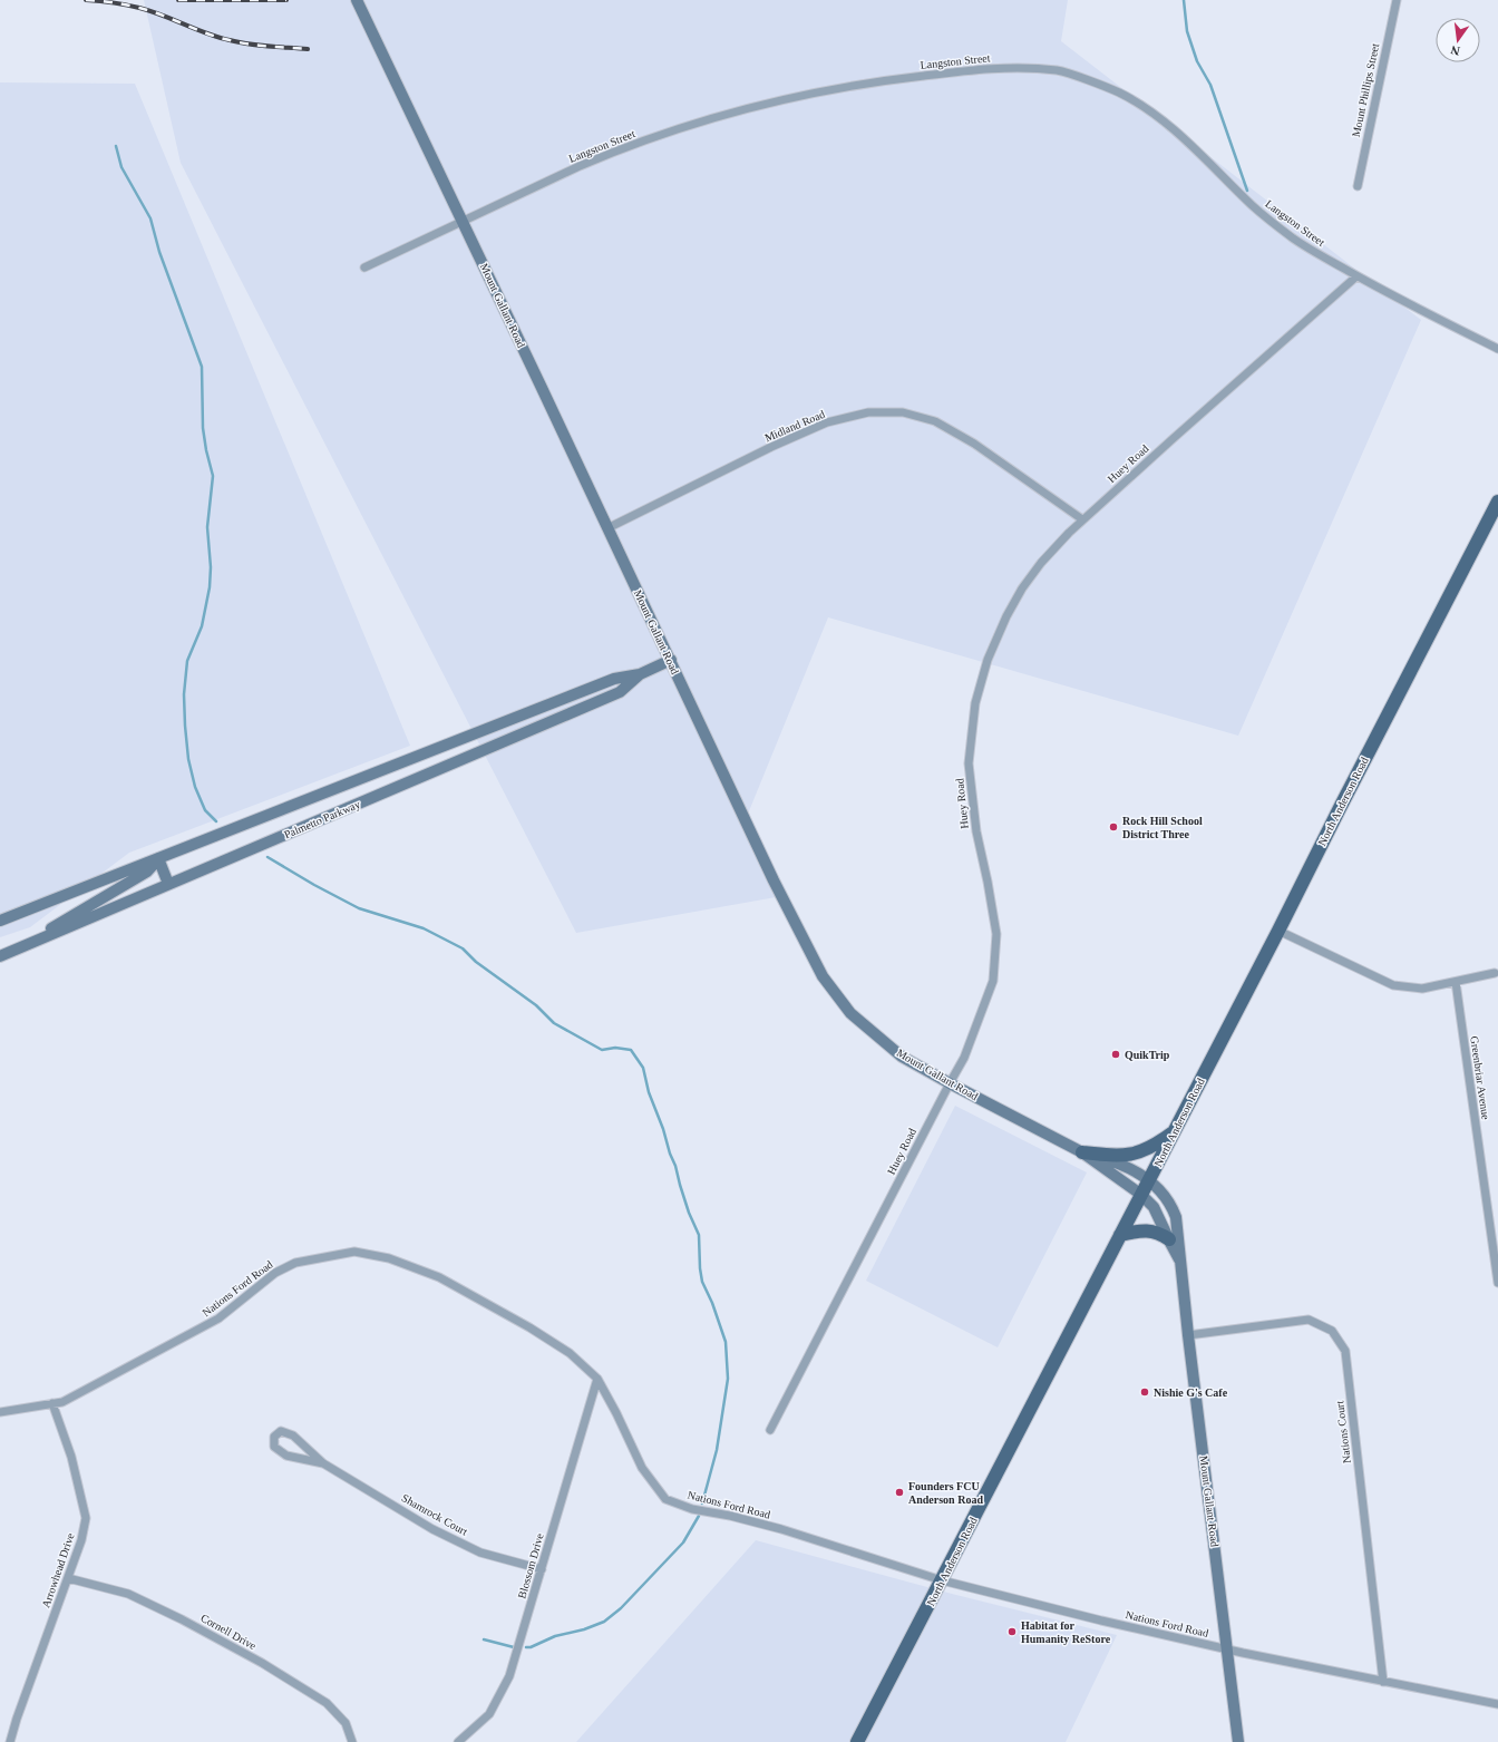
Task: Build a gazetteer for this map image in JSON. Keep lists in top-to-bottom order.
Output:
{
  "streets": {
    "main road": ["North Anderson Road"],
    "street": [
      "Langston Street",
      "Mount Phillips Street",
      "Mount Gallant Road",
      "Midland Road",
      "Huey Road",
      "Palmetto Parkway",
      "Greenbriar Avenue",
      "Nations Ford Road",
      "Nations Court",
      "Shamrock Court",
      "Blossom Drive",
      "Arrowhead Drive",
      "Cornell Drive"
    ]
  },
  "crossings": [
    ["Langston Street", "Mount Gallant Road"],
    ["Langston Street", "Huey Road"],
    ["Mount Gallant Road", "Midland Road"],
    ["Mount Gallant Road", "Huey Road"],
    ["Mount Gallant Road", "North Anderson Road"],
    ["Mount Gallant Road", "Palmetto Parkway"],
    ["Mount Gallant Road", "Nations Ford Road"],
    ["Mount Gallant Road", "Nations Court"],
    ["Midland Road", "Huey Road"],
    ["North Anderson Road", "Nations Ford Road"],
    ["Nations Ford Road", "Nations Court"],
    ["Nations Ford Road", "Blossom Drive"],
    ["Nations Ford Road", "Arrowhead Drive"],
    ["Shamrock Court", "Blossom Drive"],
    ["Arrowhead Drive", "Cornell Drive"]
  ],
  "places": [
    "Rock Hill School District Three",
    "QuikTrip",
    "Nishie G's Cafe",
    "Founders FCU Anderson Road",
    "Habitat for Humanity ReStore"
  ],
  "north": "bottom"
}
